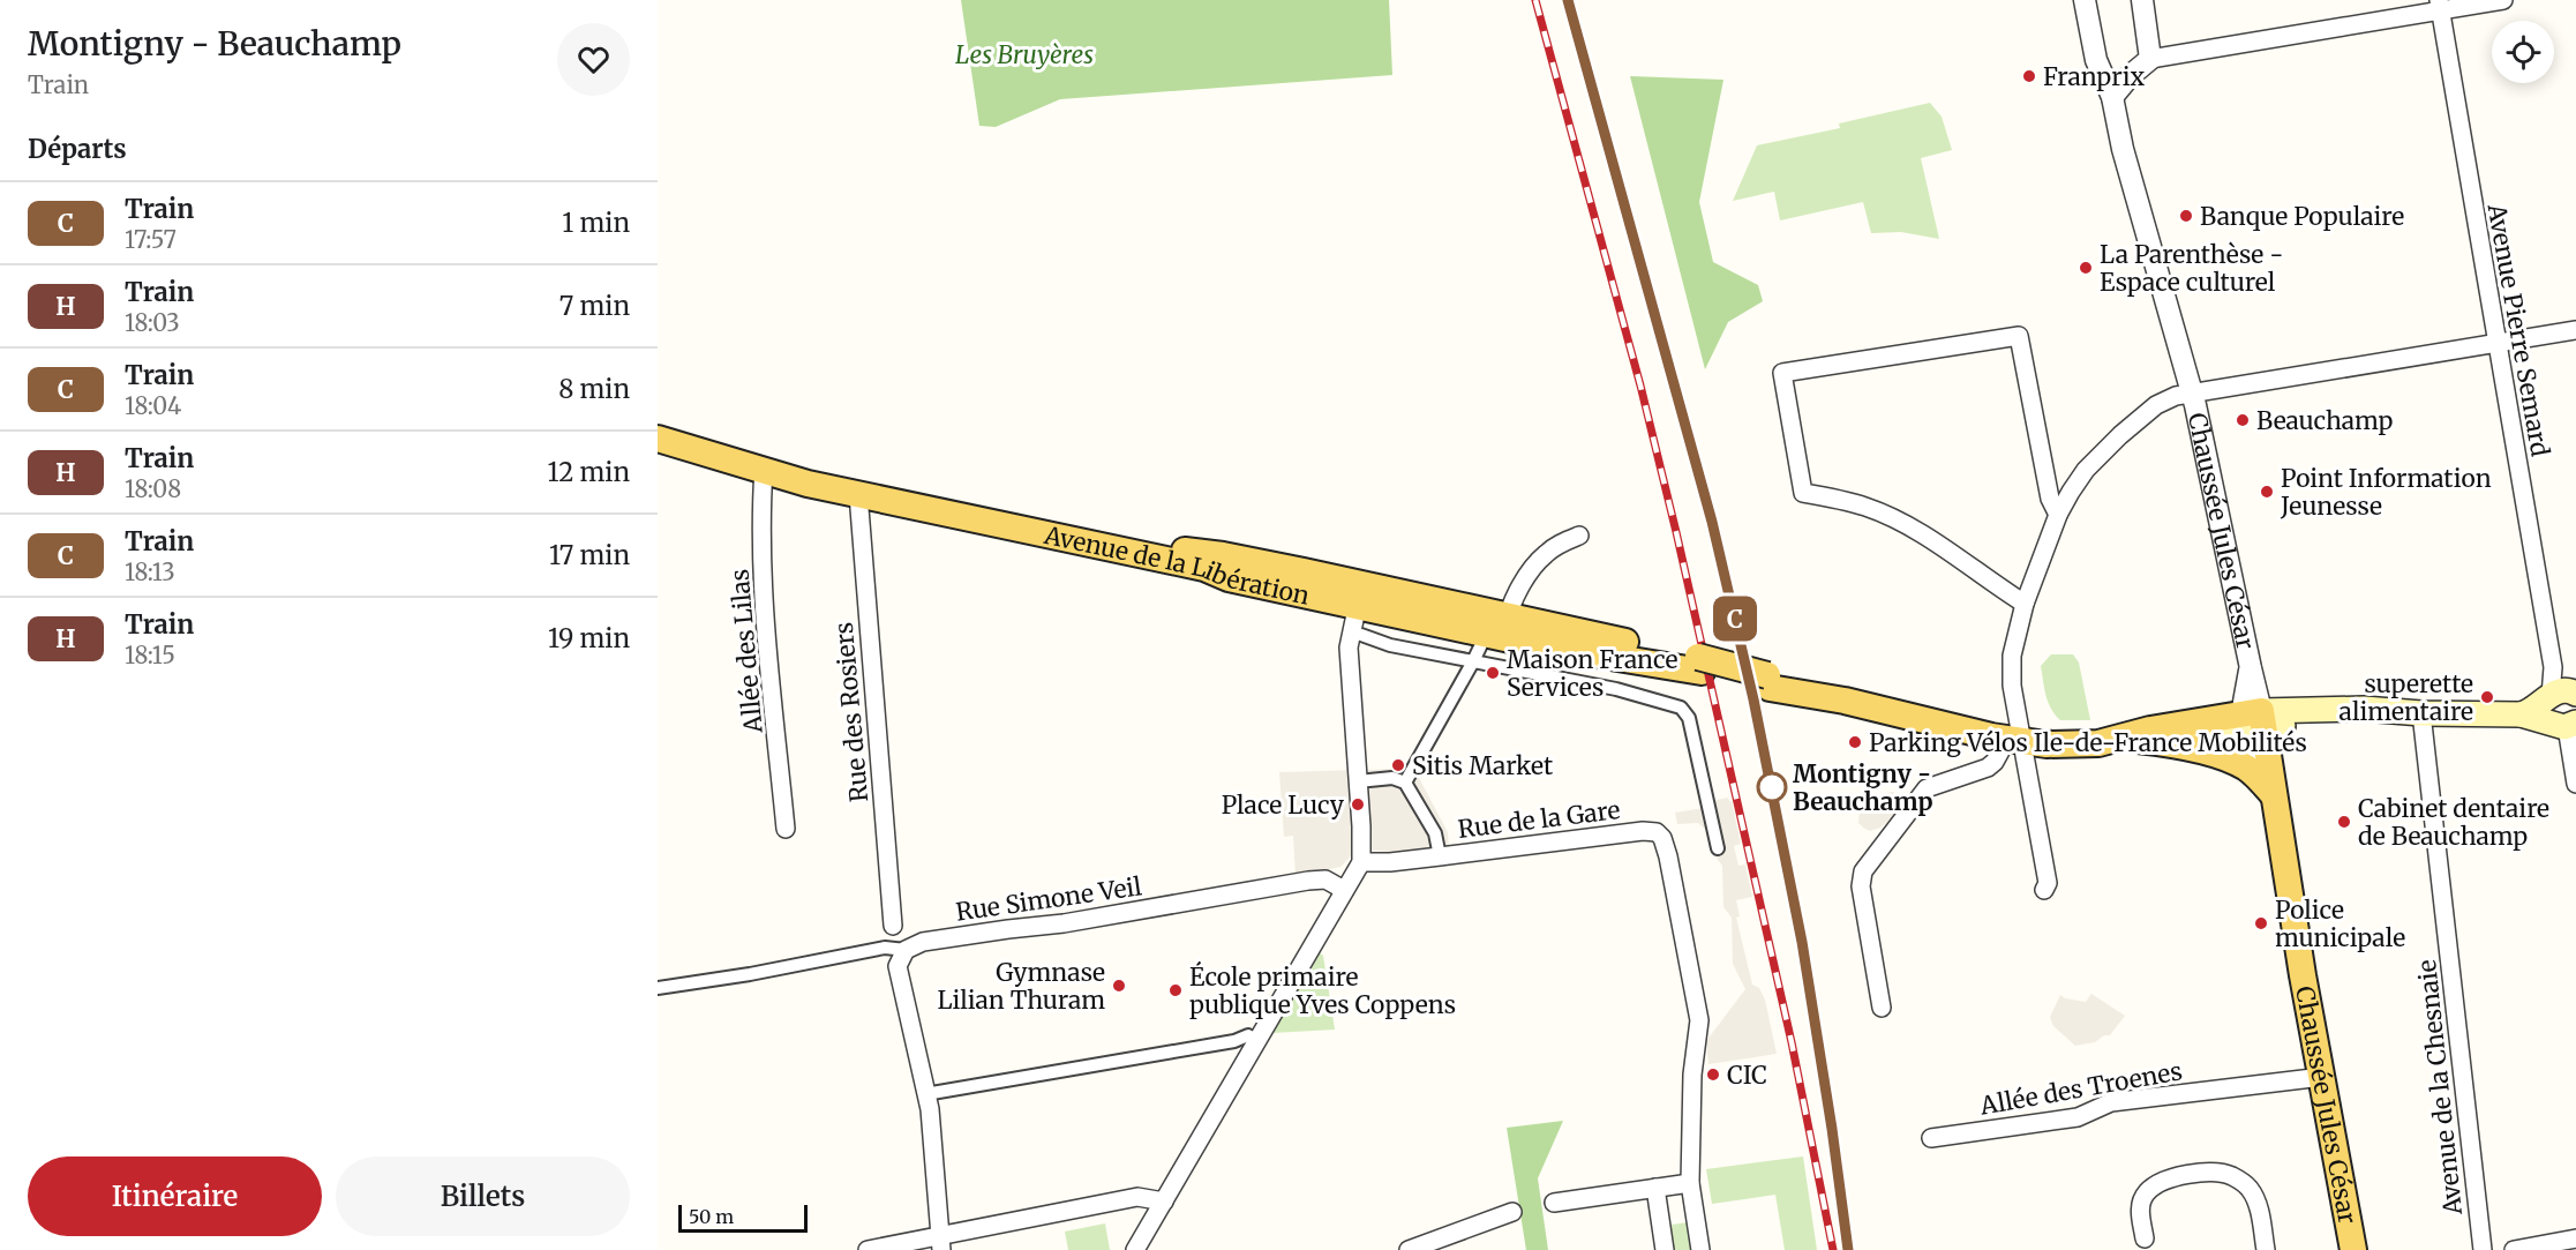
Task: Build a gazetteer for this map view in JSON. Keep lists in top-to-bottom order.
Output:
{
  "streets": {
    "main road": ["Chaussée Jules César", "Avenue de la Libération"],
    "street": [
      "Avenue Pierre Semard",
      "Allée des Lilas",
      "Rue des Rosiers",
      "Rue de la Gare",
      "Rue Simone Veil",
      "Avenue de la Chesnaie",
      "Allée des Troenes"
    ]
  },
  "crossings": [
    ["Chaussée Jules César", "Allée des Troenes"],
    ["Avenue de la Libération", "Allée des Lilas"],
    ["Avenue de la Libération", "Rue des Rosiers"]
  ],
  "parks": ["Les Bruyères"],
  "places": [
    "Franprix",
    "Banque Populaire",
    "La Parenthèse - Espace culturel",
    "Beauchamp",
    "Point Information Jeunesse",
    "Maison France Services",
    "superette alimentaire",
    "Parking Vélos Ile-de-France Mobilités",
    "Sitis Market",
    "Montigny - Beauchamp",
    "Place Lucy",
    "Cabinet dentaire de Beauchamp",
    "Police municipale",
    "Gymnase Lilian Thuram",
    "École primaire publique Yves Coppens",
    "CIC"
  ],
  "scale_bar": "50 m",
  "page": {
    "heading": [
      ["Montigny - Beauchamp", "Train"],
      "Départs"
    ],
    "on_map": "C",
    "list": [
      {
        "mark": "C",
        "name": "Train",
        "note": "17:57",
        "value": "1 min"
      },
      {
        "mark": "H",
        "name": "Train",
        "note": "18:03",
        "value": "7 min"
      },
      {
        "mark": "C",
        "name": "Train",
        "note": "18:04",
        "value": "8 min"
      },
      {
        "mark": "H",
        "name": "Train",
        "note": "18:08",
        "value": "12 min"
      },
      {
        "mark": "C",
        "name": "Train",
        "note": "18:13",
        "value": "17 min"
      },
      {
        "mark": "H",
        "name": "Train",
        "note": "18:15",
        "value": "19 min"
      }
    ],
    "buttons": ["Itinéraire", "Billets"],
    "scale": "50 m"
  }
}
